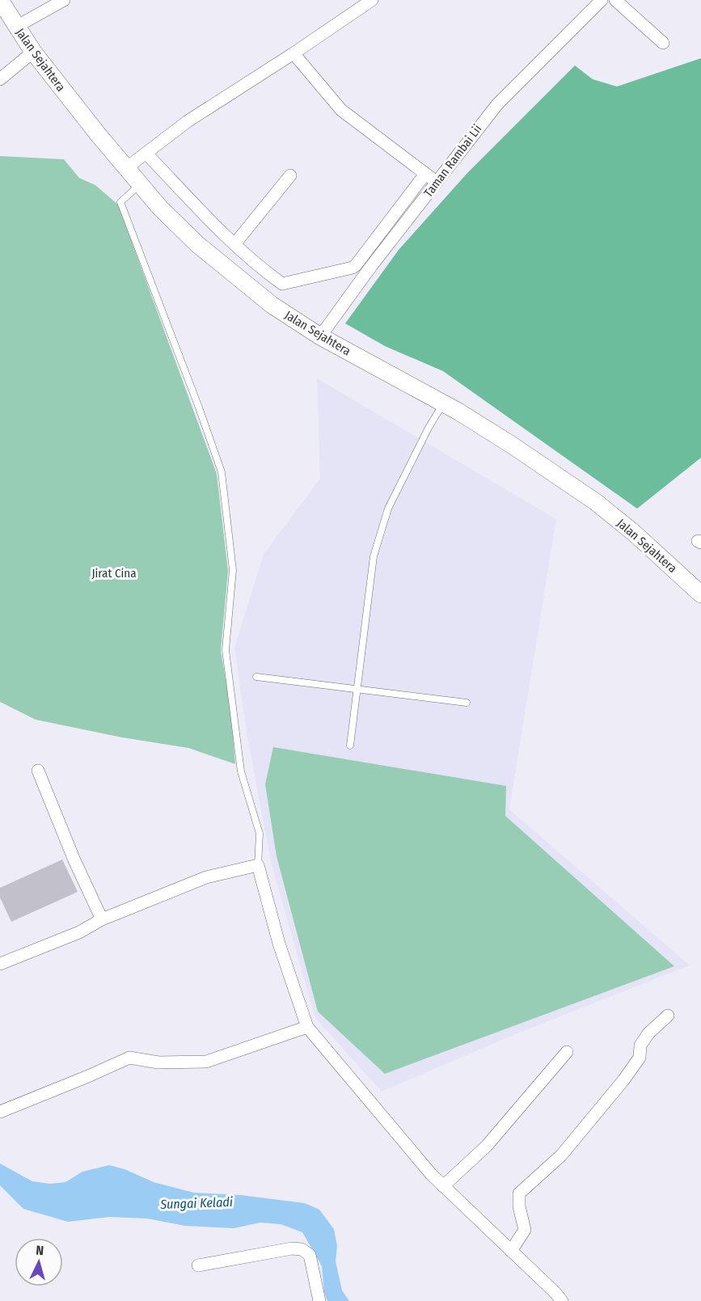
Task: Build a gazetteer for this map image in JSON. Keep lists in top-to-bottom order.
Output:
{
  "streets": {
    "street": ["Jalan Sejahtera", "Taman Rambai Lii"]
  },
  "crossings": [
    ["Jalan Sejahtera", "Taman Rambai Lii"]
  ],
  "water": ["Sungai Keladi"],
  "parks": ["Jirat Cina"],
  "north": "top"
}
